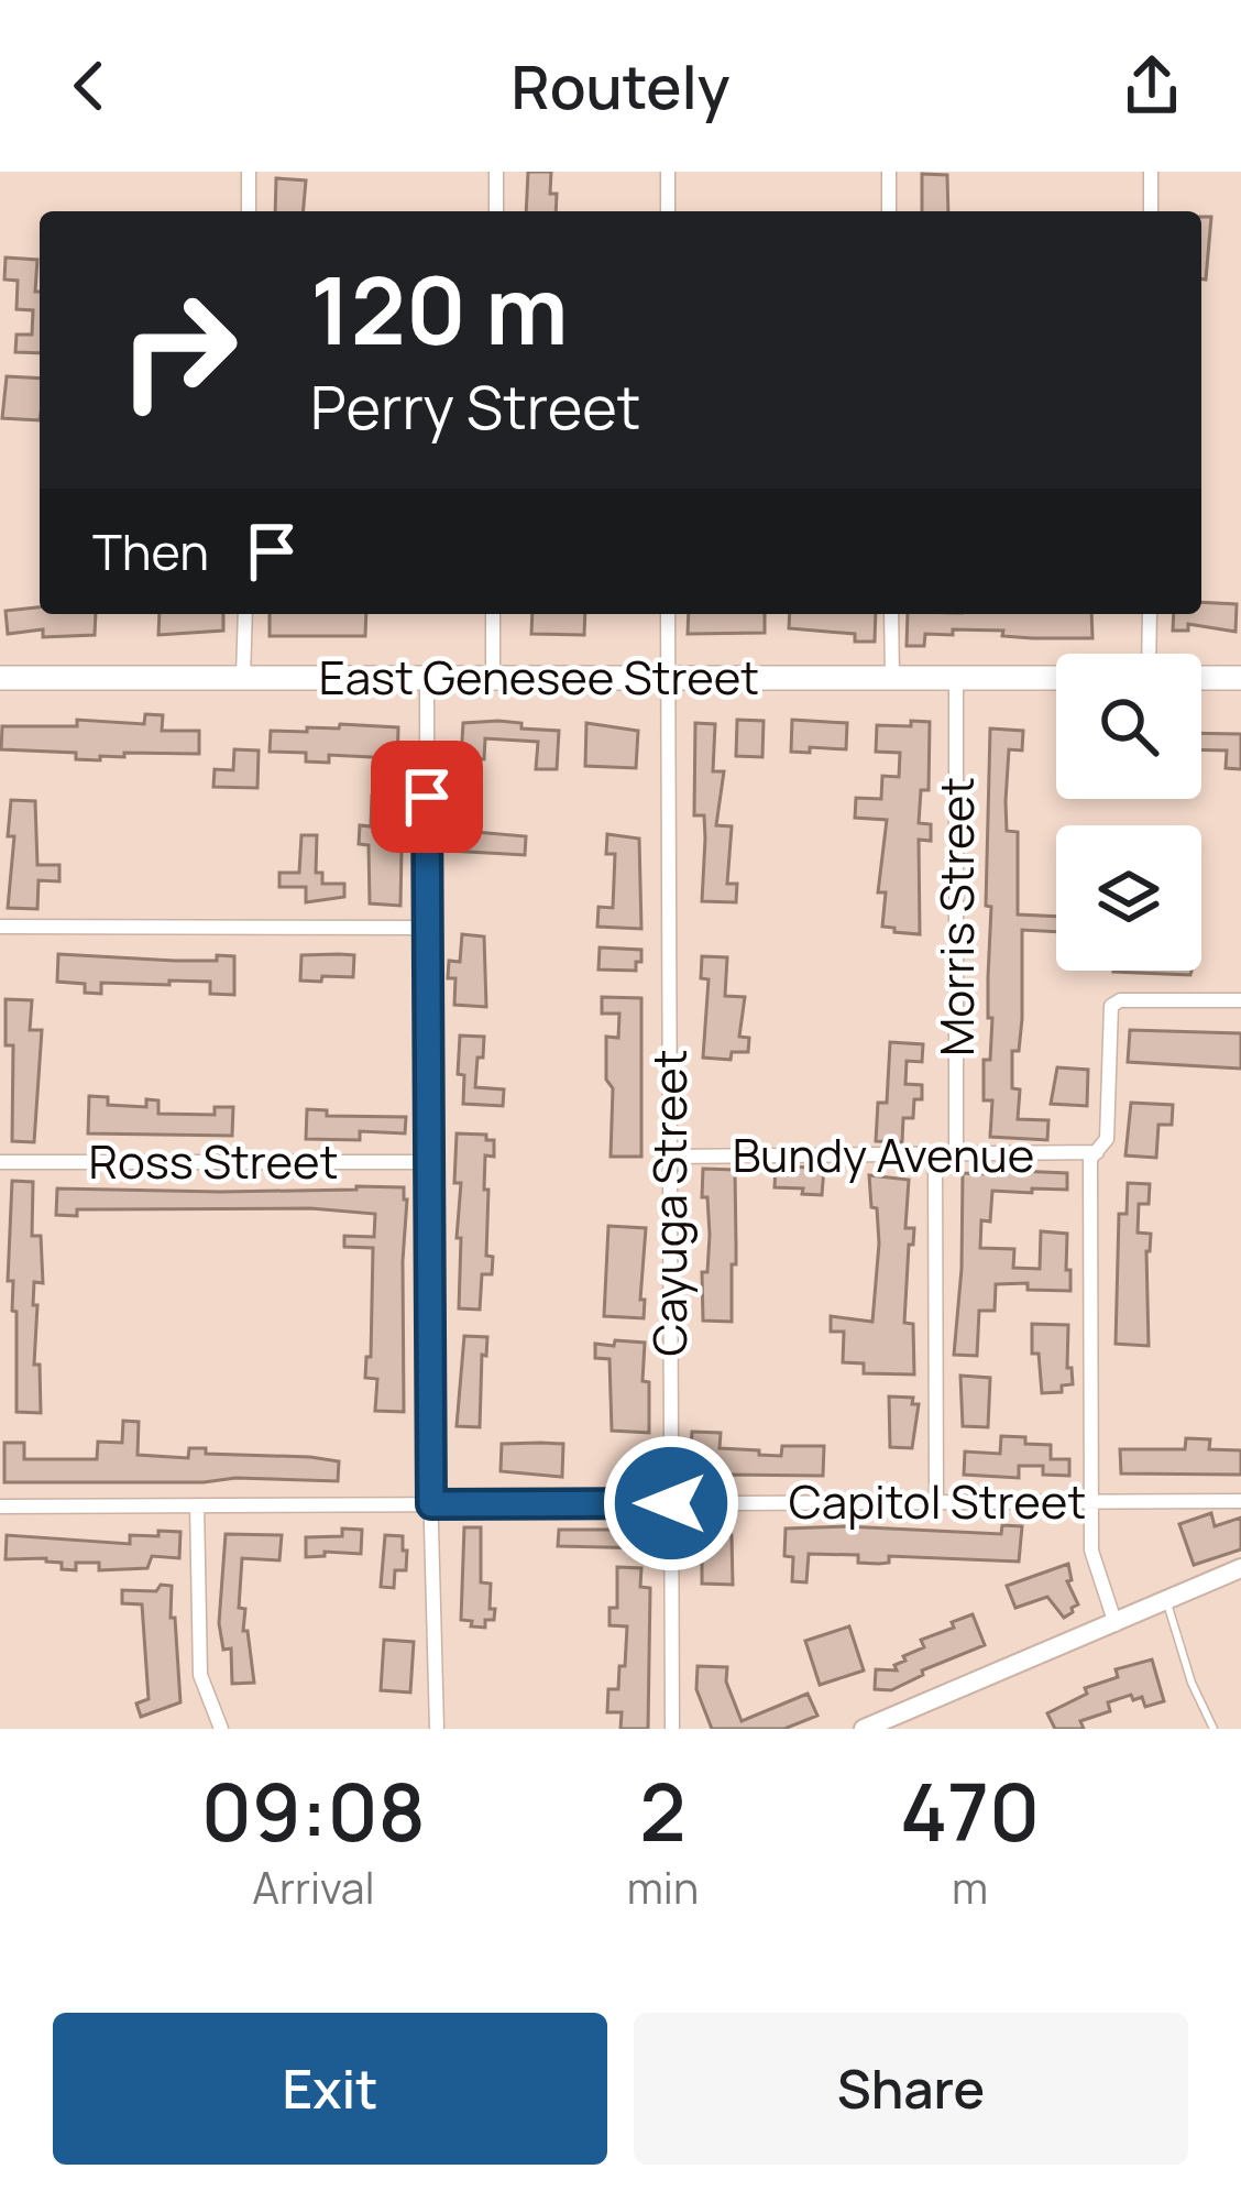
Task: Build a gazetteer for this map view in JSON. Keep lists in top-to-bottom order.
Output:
{
  "streets": {
    "highway": ["East Genesee Street"],
    "street": [
      "Morris Street",
      "Bundy Avenue",
      "Ross Street",
      "Cayuga Street",
      "Capitol Street"
    ]
  },
  "crossings": [
    ["East Genesee Street", "Morris Street"],
    ["East Genesee Street", "Cayuga Street"],
    ["Morris Street", "Bundy Avenue"],
    ["Bundy Avenue", "Cayuga Street"],
    ["Cayuga Street", "Capitol Street"]
  ],
  "page": {
    "header": "Routely",
    "turn": ["120 m", "Perry Street"],
    "then": "Then",
    "eta": [
      "09:08",
      "Arrival",
      "2",
      "min",
      "470",
      "m"
    ],
    "buttons": ["Exit", "Share"]
  }
}
